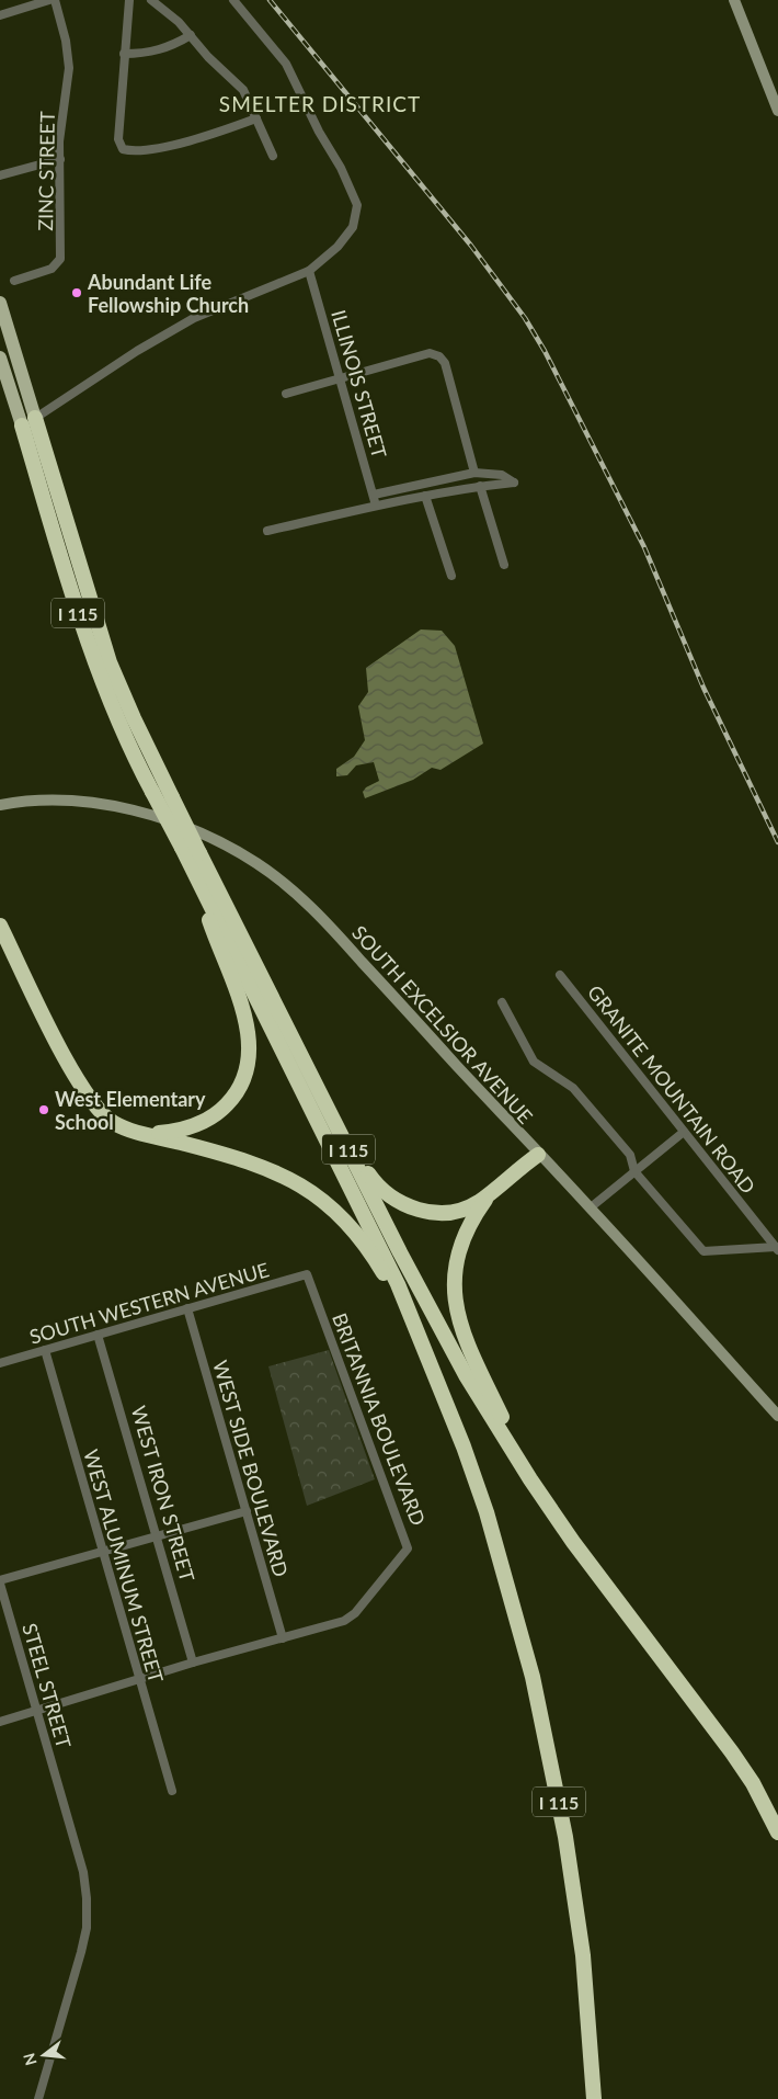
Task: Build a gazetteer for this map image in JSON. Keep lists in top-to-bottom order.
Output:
{
  "streets": {
    "highway": ["I 115"],
    "main road": ["SOUTH EXCELSIOR AVENUE"],
    "street": [
      "ZINC STREET",
      "ILLINOIS STREET",
      "GRANITE MOUNTAIN ROAD",
      "SOUTH WESTERN AVENUE",
      "BRITANNIA BOULEVARD",
      "WEST SIDE BOULEVARD",
      "WEST IRON STREET",
      "WEST ALUMINUM STREET",
      "STEEL STREET"
    ]
  },
  "crossings": [
    ["SOUTH WESTERN AVENUE", "BRITANNIA BOULEVARD"],
    ["SOUTH WESTERN AVENUE", "WEST SIDE BOULEVARD"],
    ["SOUTH WESTERN AVENUE", "WEST IRON STREET"],
    ["SOUTH WESTERN AVENUE", "WEST ALUMINUM STREET"],
    ["BRITANNIA BOULEVARD", "WEST SIDE BOULEVARD"]
  ],
  "districts": ["SMELTER DISTRICT"],
  "places": ["Abundant Life Fellowship Church", "West Elementary School"],
  "north": "left"
}
